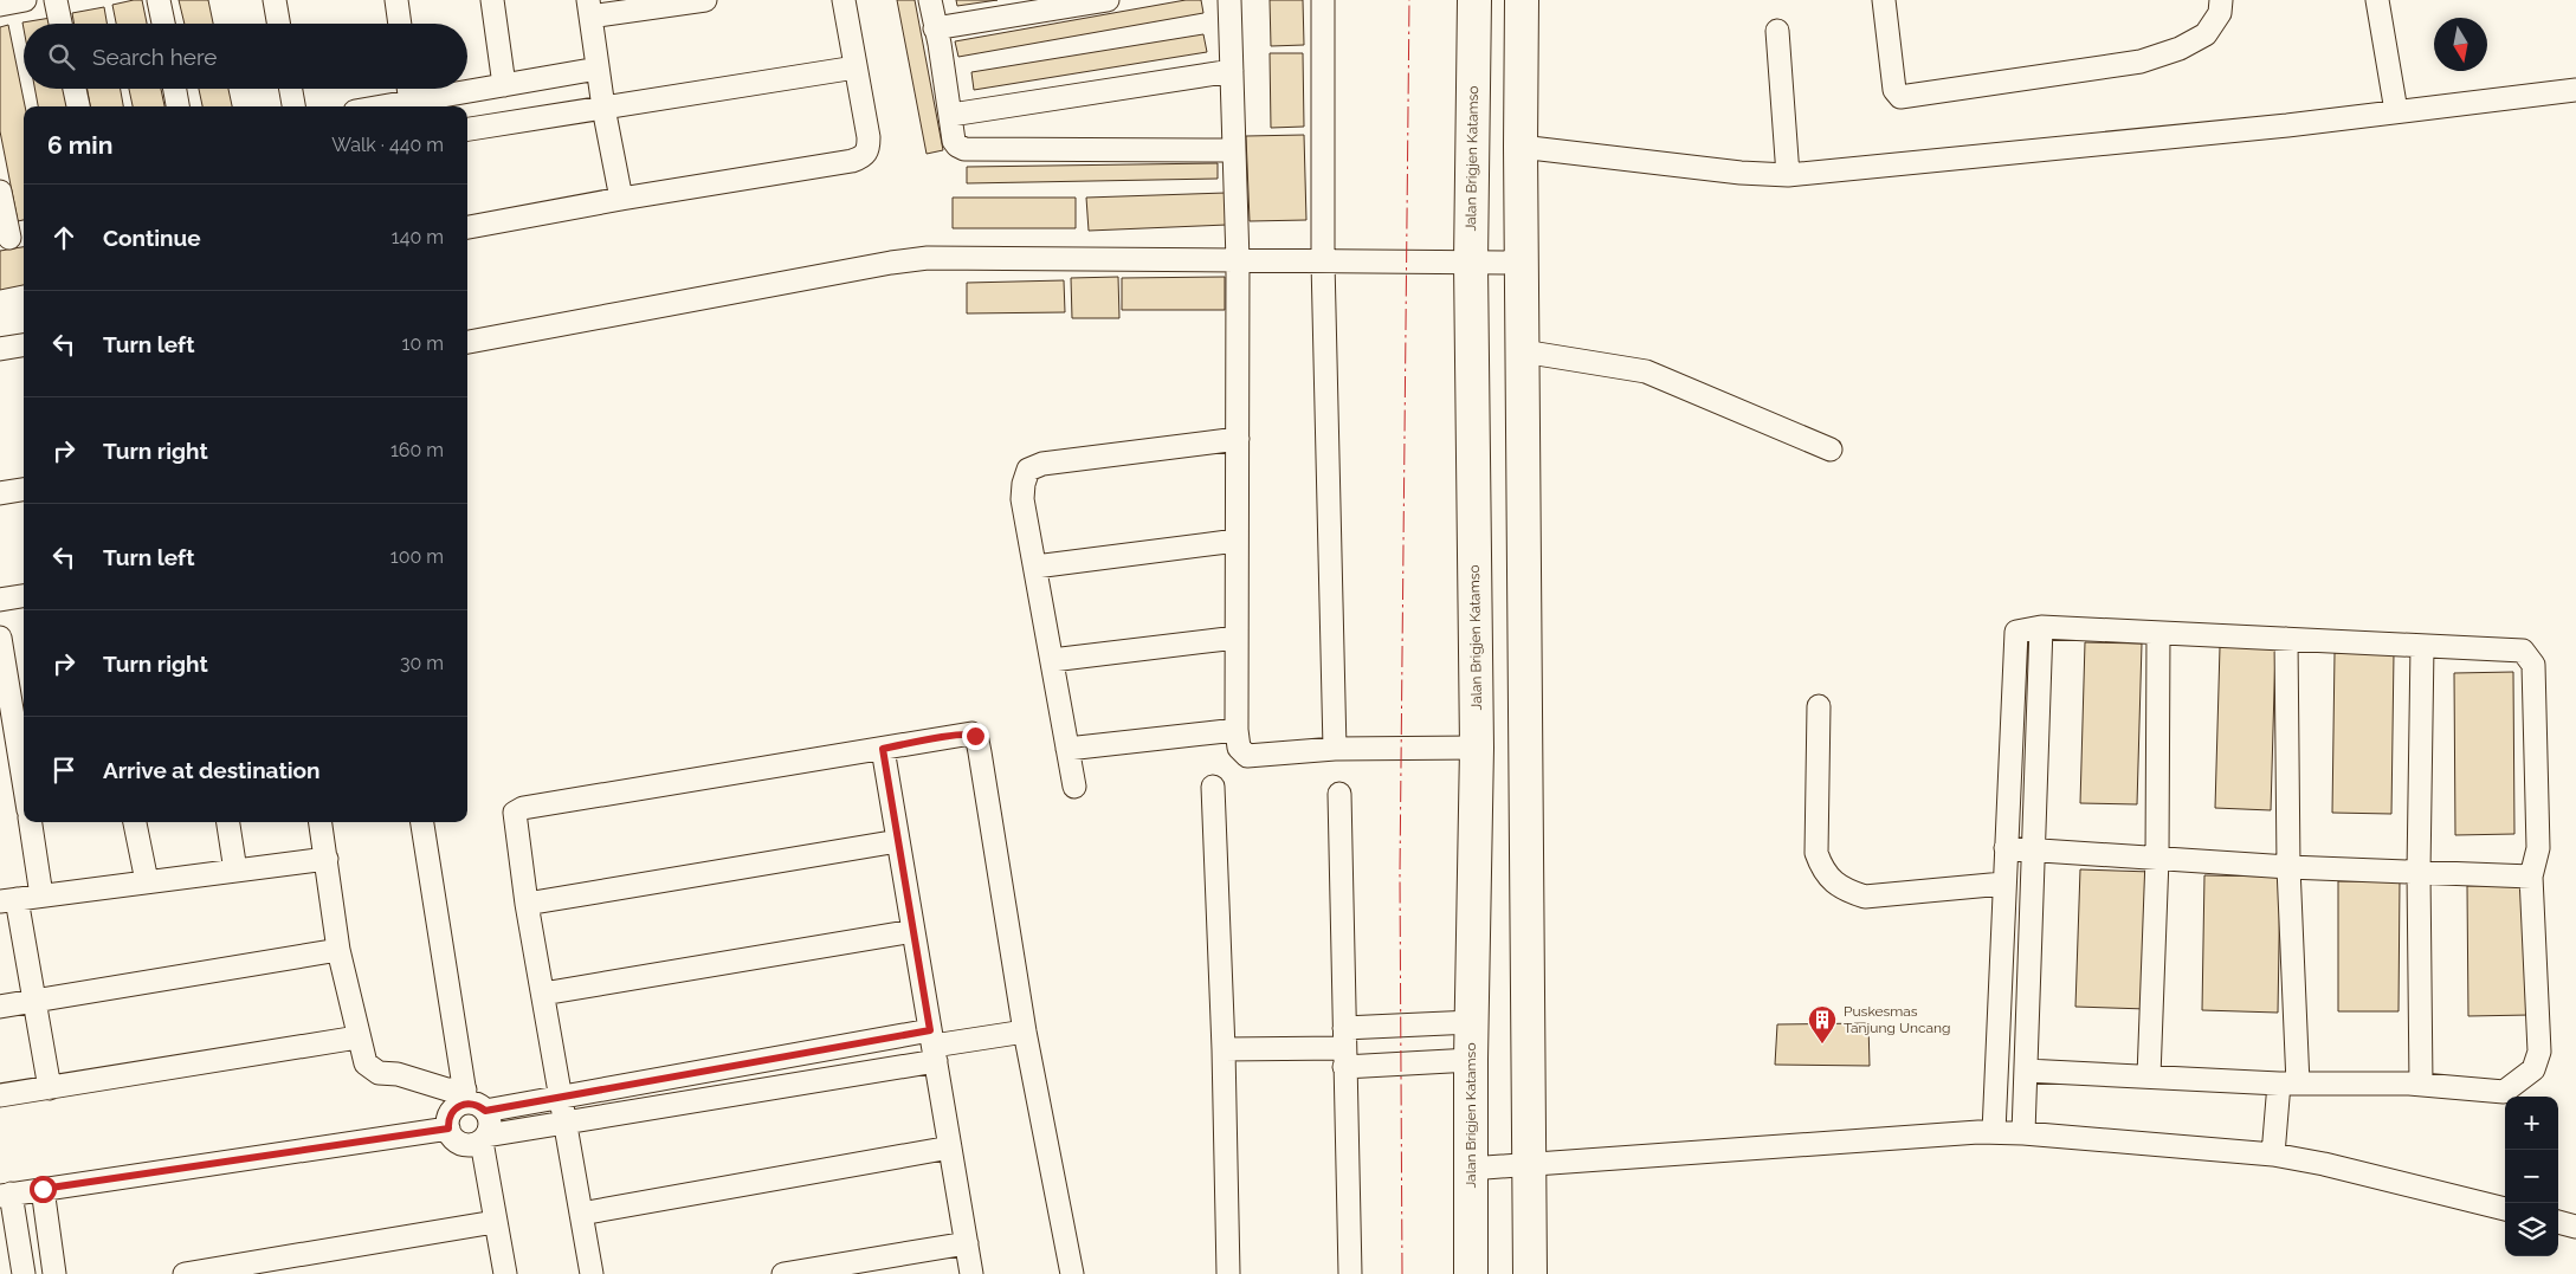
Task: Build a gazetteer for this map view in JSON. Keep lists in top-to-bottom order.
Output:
{
  "streets": {
    "highway": ["Jalan Brigjen Katamso"]
  },
  "places": {
    "building": ["Puskesmas Tanjung Uncang"]
  },
  "north": "bottom",
  "page": {
    "search": "Search here",
    "heading": ["6 min", "Walk · 440 m"],
    "list": [
      ["Continue", "140 m"],
      ["Turn left", "10 m"],
      ["Turn right", "160 m"],
      ["Turn left", "100 m"],
      ["Turn right", "30 m"],
      "Arrive at destination"
    ],
    "map_buttons": ["+", "−"]
  }
}
